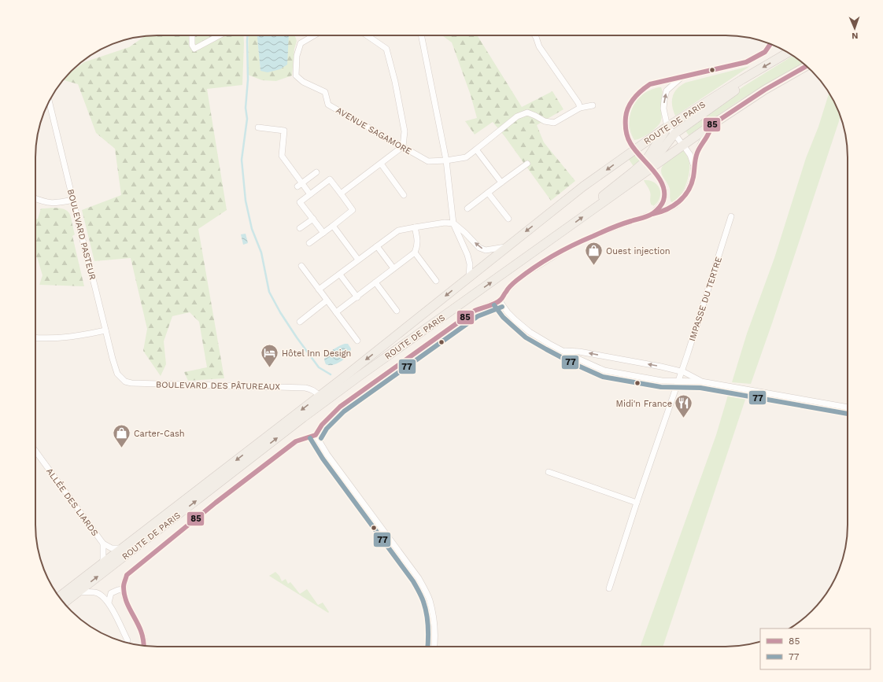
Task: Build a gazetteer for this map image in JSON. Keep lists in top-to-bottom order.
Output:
{
  "streets": {
    "main road": ["ROUTE DE PARIS"],
    "street": [
      "AVENUE SAGAMORE",
      "BOULEVARD PASTEUR",
      "IMPASSE DU TERTRE",
      "BOULEVARD DES PÂTUREAUX",
      "ALLÉE DES LIARDS"
    ]
  },
  "crossings": [
    ["ROUTE DE PARIS", "BOULEVARD DES PÂTUREAUX"],
    ["ROUTE DE PARIS", "ALLÉE DES LIARDS"],
    ["BOULEVARD PASTEUR", "BOULEVARD DES PÂTUREAUX"]
  ],
  "places": {
    "shop": ["Ouest injection", "Carter-Cash"],
    "hotel": ["Hôtel Inn Design"],
    "restaurant": ["Midi'n France"]
  },
  "lines": ["transit line 85", "transit line 77"],
  "legend": ["85", "77"],
  "north": "bottom"
}
